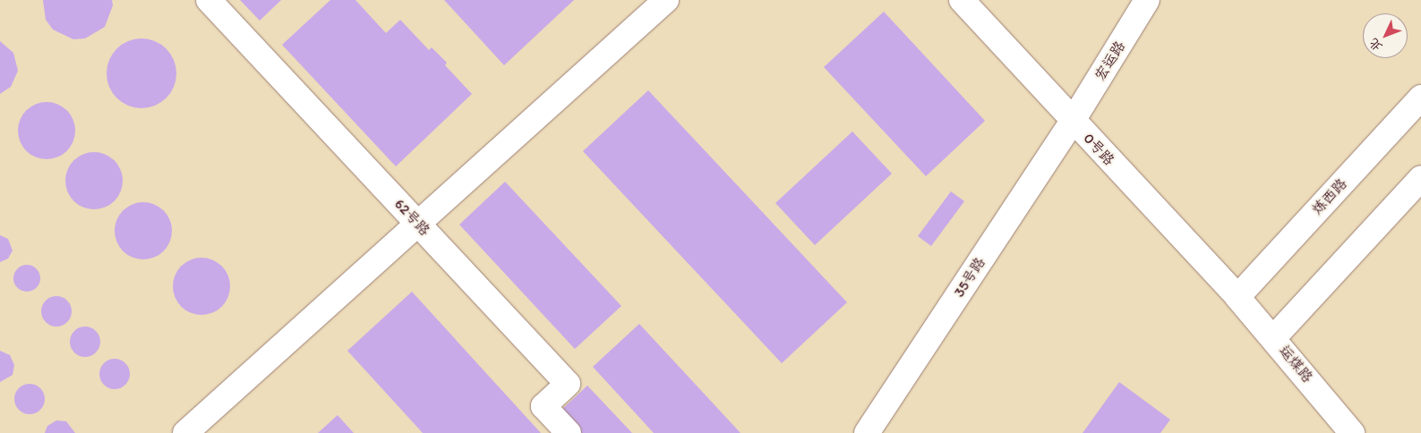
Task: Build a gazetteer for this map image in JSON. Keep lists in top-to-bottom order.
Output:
{
  "streets": {
    "street": [
      "宏运路",
      "0号路",
      "炼西路",
      "62号路",
      "35号路",
      "运煤路"
    ]
  },
  "crossings": [
    ["宏运路", "0号路"],
    ["宏运路", "35号路"],
    ["0号路", "炼西路"],
    ["0号路", "35号路"],
    ["0号路", "运煤路"],
    ["炼西路", "运煤路"]
  ],
  "north": "bottom left"
}
